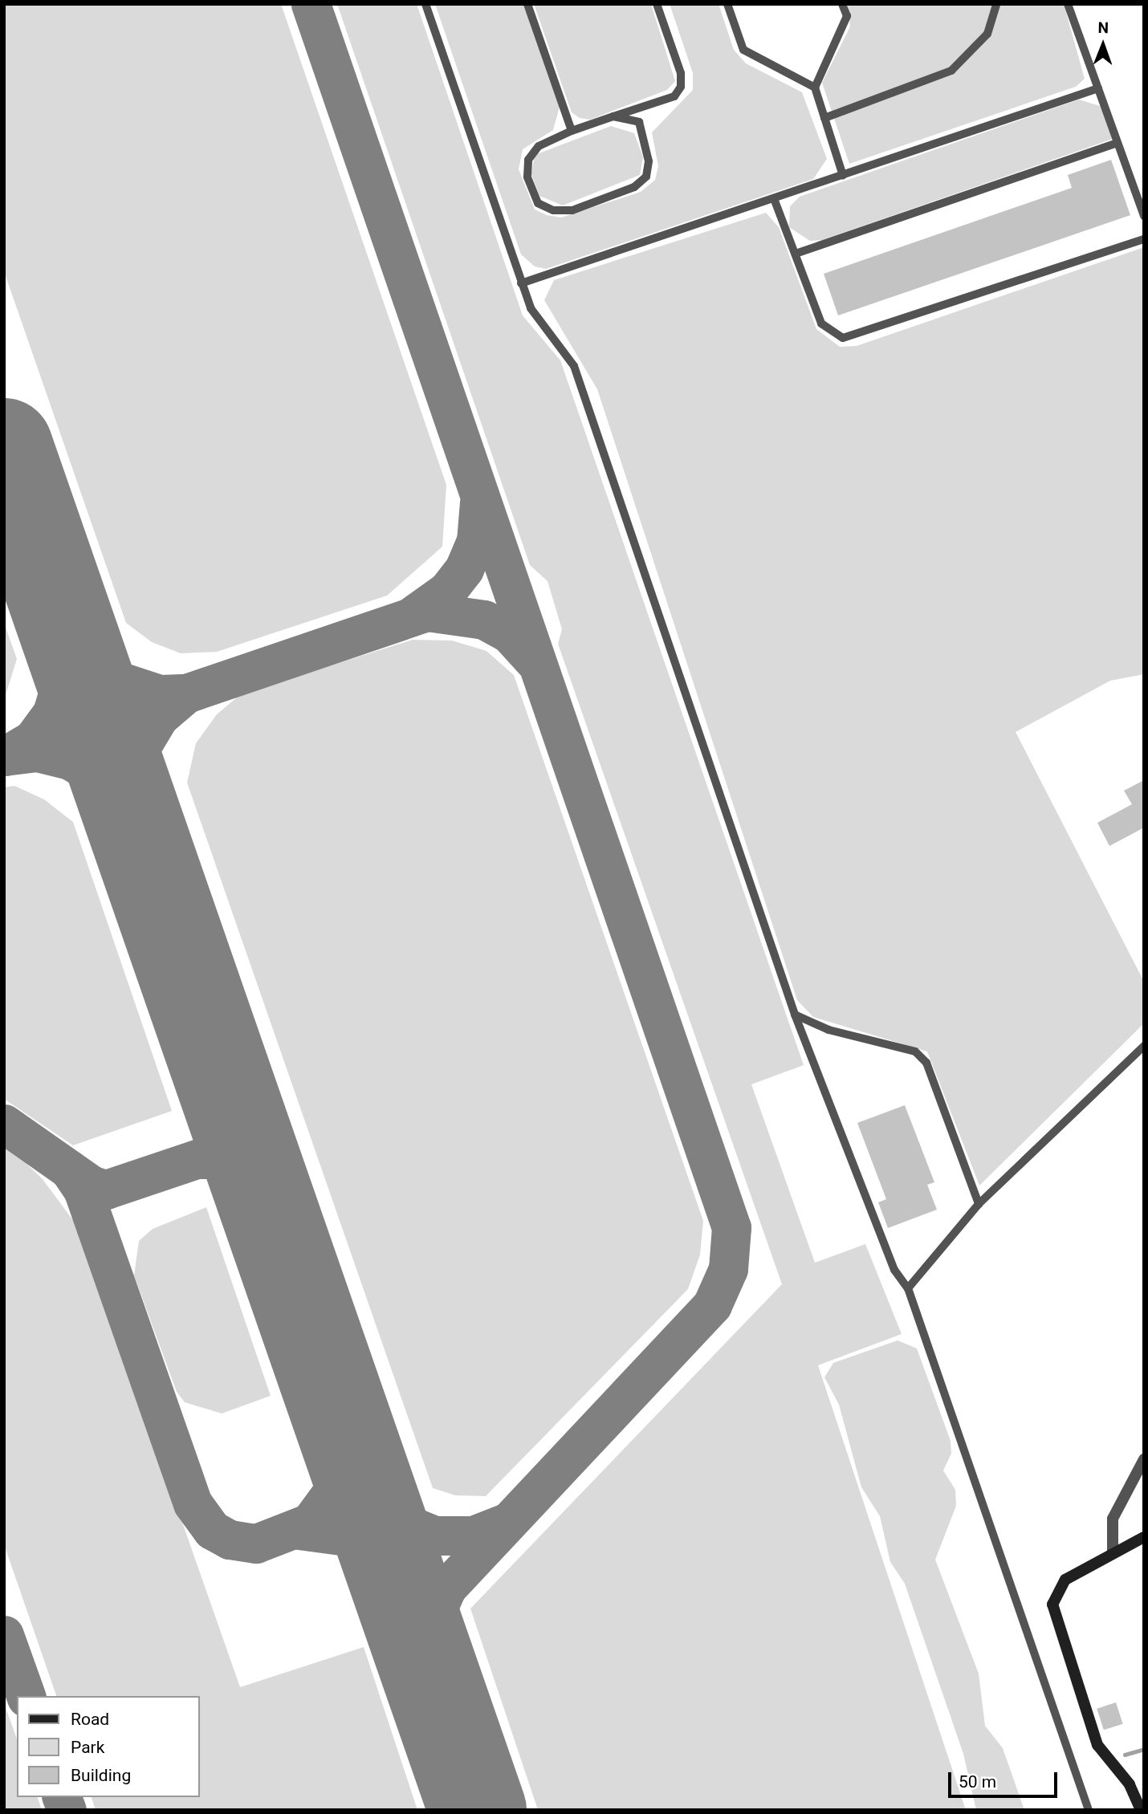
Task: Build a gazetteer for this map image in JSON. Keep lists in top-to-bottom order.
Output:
{
  "legend": ["Road", "Park", "Building"],
  "scale_bar": "50 m",
  "north": "top"
}
